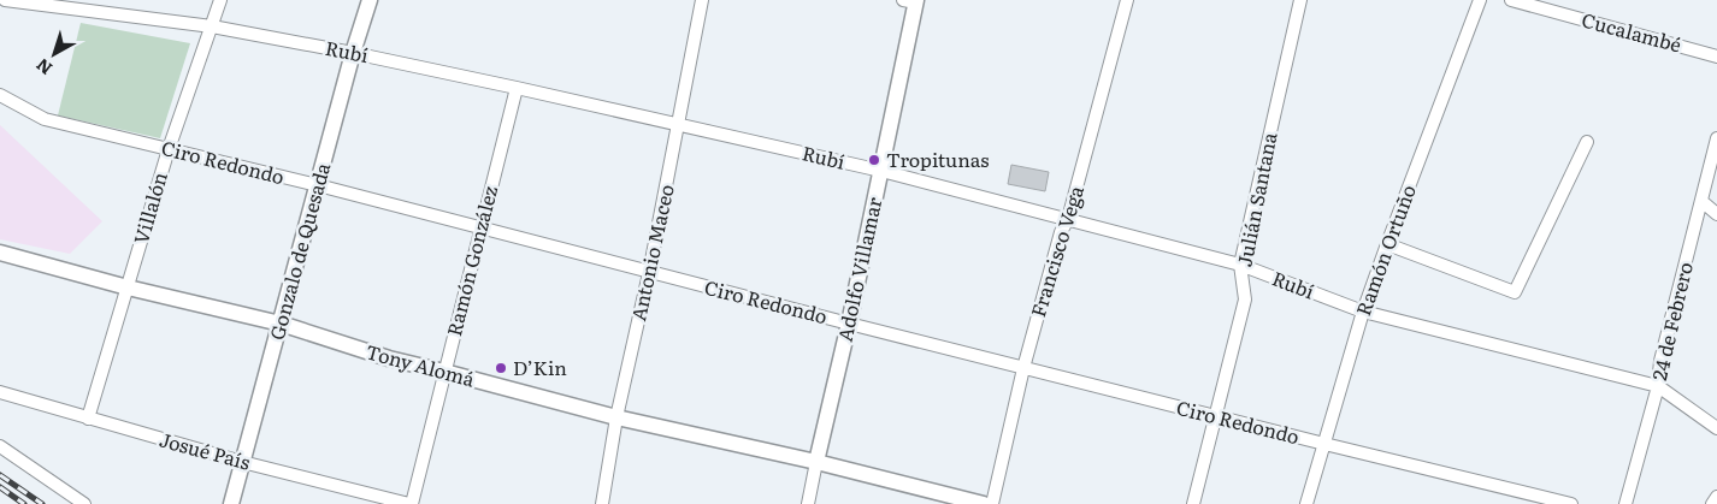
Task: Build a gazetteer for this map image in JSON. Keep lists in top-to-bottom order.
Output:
{
  "streets": {
    "street": [
      "Cucalambé",
      "Rubí",
      "Ciro Redondo",
      "Julián Santana",
      "Villalón",
      "Ramón Ortuño",
      "Gonzalo de Quesada",
      "Francisco Vega",
      "Antonio Maceo",
      "Ramón González",
      "Adolfo Villamar",
      "24 de Febrero",
      "Tony Alomá",
      "Josué País"
    ]
  },
  "crossings": [
    ["Rubí", "Julián Santana"],
    ["Rubí", "Villalón"],
    ["Rubí", "Ramón Ortuño"],
    ["Rubí", "Gonzalo de Quesada"],
    ["Rubí", "Francisco Vega"],
    ["Rubí", "Antonio Maceo"],
    ["Rubí", "Ramón González"],
    ["Rubí", "Adolfo Villamar"],
    ["Rubí", "24 de Febrero"],
    ["Ciro Redondo", "Julián Santana"],
    ["Ciro Redondo", "Villalón"],
    ["Ciro Redondo", "Ramón Ortuño"],
    ["Ciro Redondo", "Gonzalo de Quesada"],
    ["Ciro Redondo", "Francisco Vega"],
    ["Ciro Redondo", "Antonio Maceo"],
    ["Ciro Redondo", "Ramón González"],
    ["Ciro Redondo", "Adolfo Villamar"],
    ["Villalón", "Tony Alomá"],
    ["Villalón", "Josué País"],
    ["Gonzalo de Quesada", "Tony Alomá"],
    ["Gonzalo de Quesada", "Josué País"],
    ["Antonio Maceo", "Tony Alomá"],
    ["Ramón González", "Tony Alomá"],
    ["Ramón González", "Josué País"],
    ["Adolfo Villamar", "Tony Alomá"]
  ],
  "places": ["Tropitunas", "D’Kin"],
  "north": "bottom left"
}
